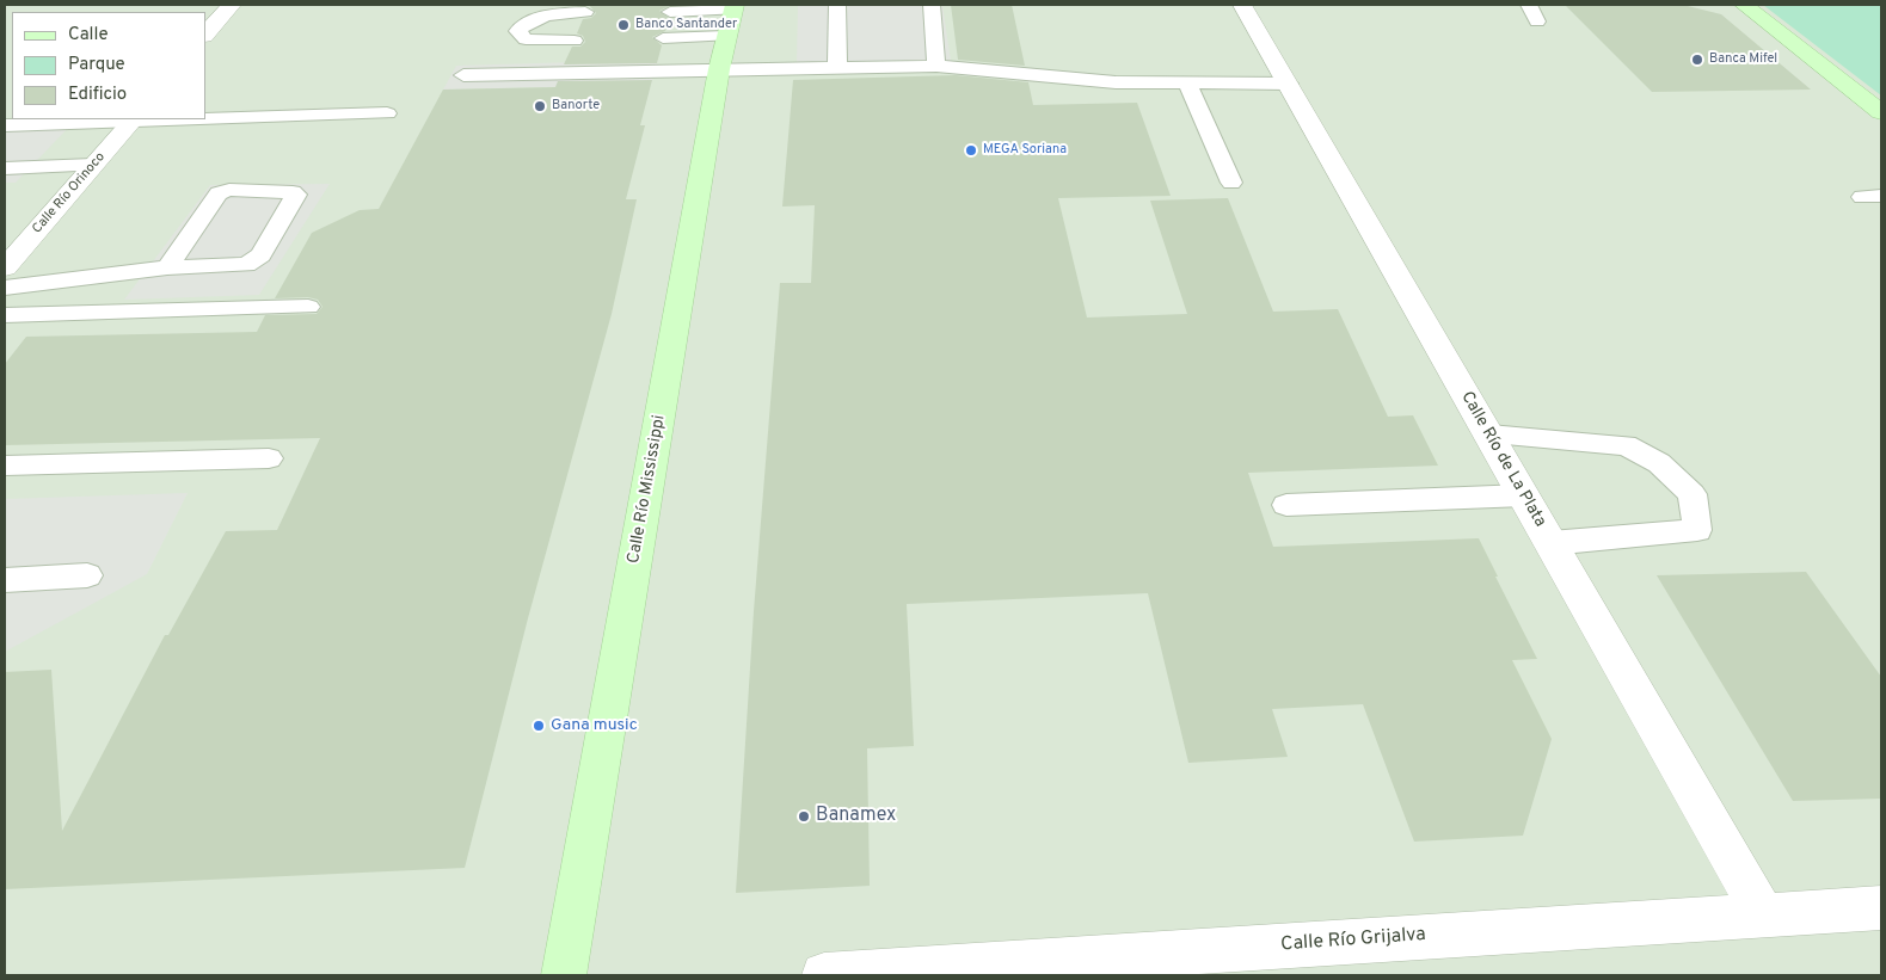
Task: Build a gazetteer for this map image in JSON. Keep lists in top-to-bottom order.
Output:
{
  "streets": {
    "street": [
      "Calle Río Orinoco",
      "Calle Río de La Plata",
      "Calle Río Mississippi",
      "Calle Río Grijalva"
    ]
  },
  "crossings": [
    ["Calle Río de La Plata", "Calle Río Grijalva"]
  ],
  "places": [
    "Banco Santander",
    "Banca Mifel",
    "Banorte",
    "MEGA Soriana",
    "Gana music",
    "Banamex"
  ],
  "legend": ["Calle", "Parque", "Edificio"]
}
